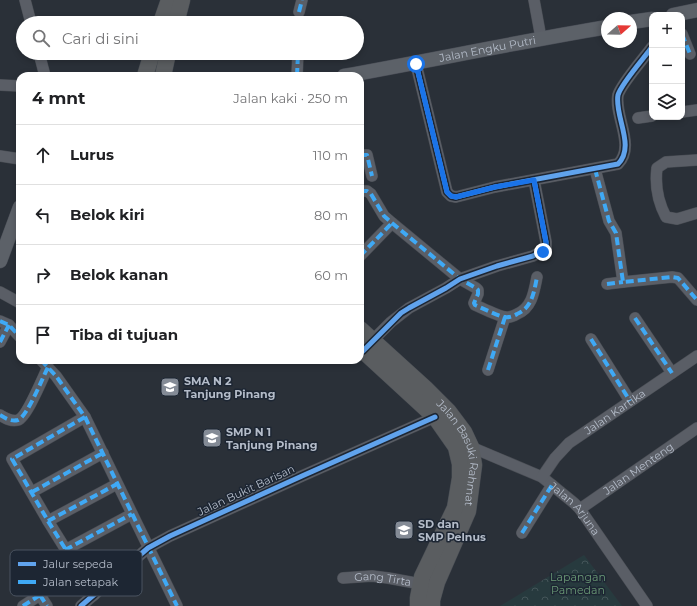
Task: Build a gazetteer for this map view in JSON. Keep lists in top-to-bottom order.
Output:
{
  "streets": {
    "highway": ["Jalan Basuki Rahmat"],
    "main road": ["Jalan Engku Putri"],
    "street": [
      "Jalan Kartika",
      "Jalan Menteng",
      "Jalan Bukit Barisan",
      "Jalan Arjuna",
      "Gang Tirta"
    ]
  },
  "crossings": [
    ["Jalan Kartika", "Jalan Arjuna"],
    ["Jalan Basuki Rahmat", "Jalan Bukit Barisan"],
    ["Jalan Basuki Rahmat", "Jalan Arjuna"],
    ["Jalan Basuki Rahmat", "Gang Tirta"],
    ["Jalan Menteng", "Jalan Arjuna"]
  ],
  "parks": ["Lapangan Pamedan"],
  "places": {
    "school or university": ["SMA N 2 Tanjung Pinang", "SMP N 1 Tanjung Pinang", "SD dan SMP Pelnus"]
  },
  "legend": ["Jalur sepeda", "Jalan setapak"],
  "north": "right",
  "page": {
    "map_buttons": ["+", "−"],
    "search": "Cari di sini",
    "heading": ["4 mnt", "Jalan kaki · 250 m"],
    "list": [
      ["Lurus", "110 m"],
      ["Belok kiri", "80 m"],
      ["Belok kanan", "60 m"],
      "Tiba di tujuan"
    ]
  }
}
